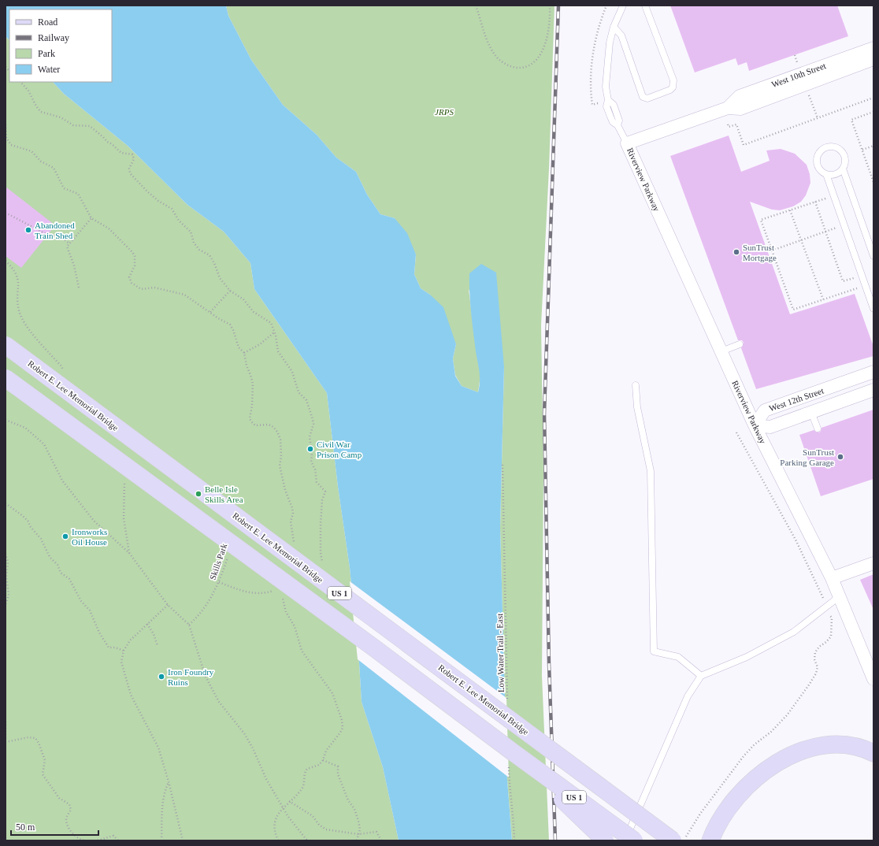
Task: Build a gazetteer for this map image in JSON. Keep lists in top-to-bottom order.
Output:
{
  "streets": {
    "main road": ["Robert E. Lee Memorial Bridge", "US 1"],
    "street": ["West 10th Street", "Riverview Parkway", "West 12th Street"],
    "path": ["Skills Park", "Low Water Trail - East"]
  },
  "crossings": [
    ["West 10th Street", "Riverview Parkway"],
    ["Riverview Parkway", "West 12th Street"]
  ],
  "parks": ["JRPS"],
  "places": [
    "Abandoned Train Shed",
    "SunTrust Mortgage",
    "Civil War Prison Camp",
    "SunTrust Parking Garage",
    "Belle Isle Skills Area",
    "Ironworks Oil House",
    "Iron Foundry Ruins"
  ],
  "legend": [
    "Road",
    "Railway",
    "Park",
    "Water"
  ],
  "scale_bar": "50 m"
}
